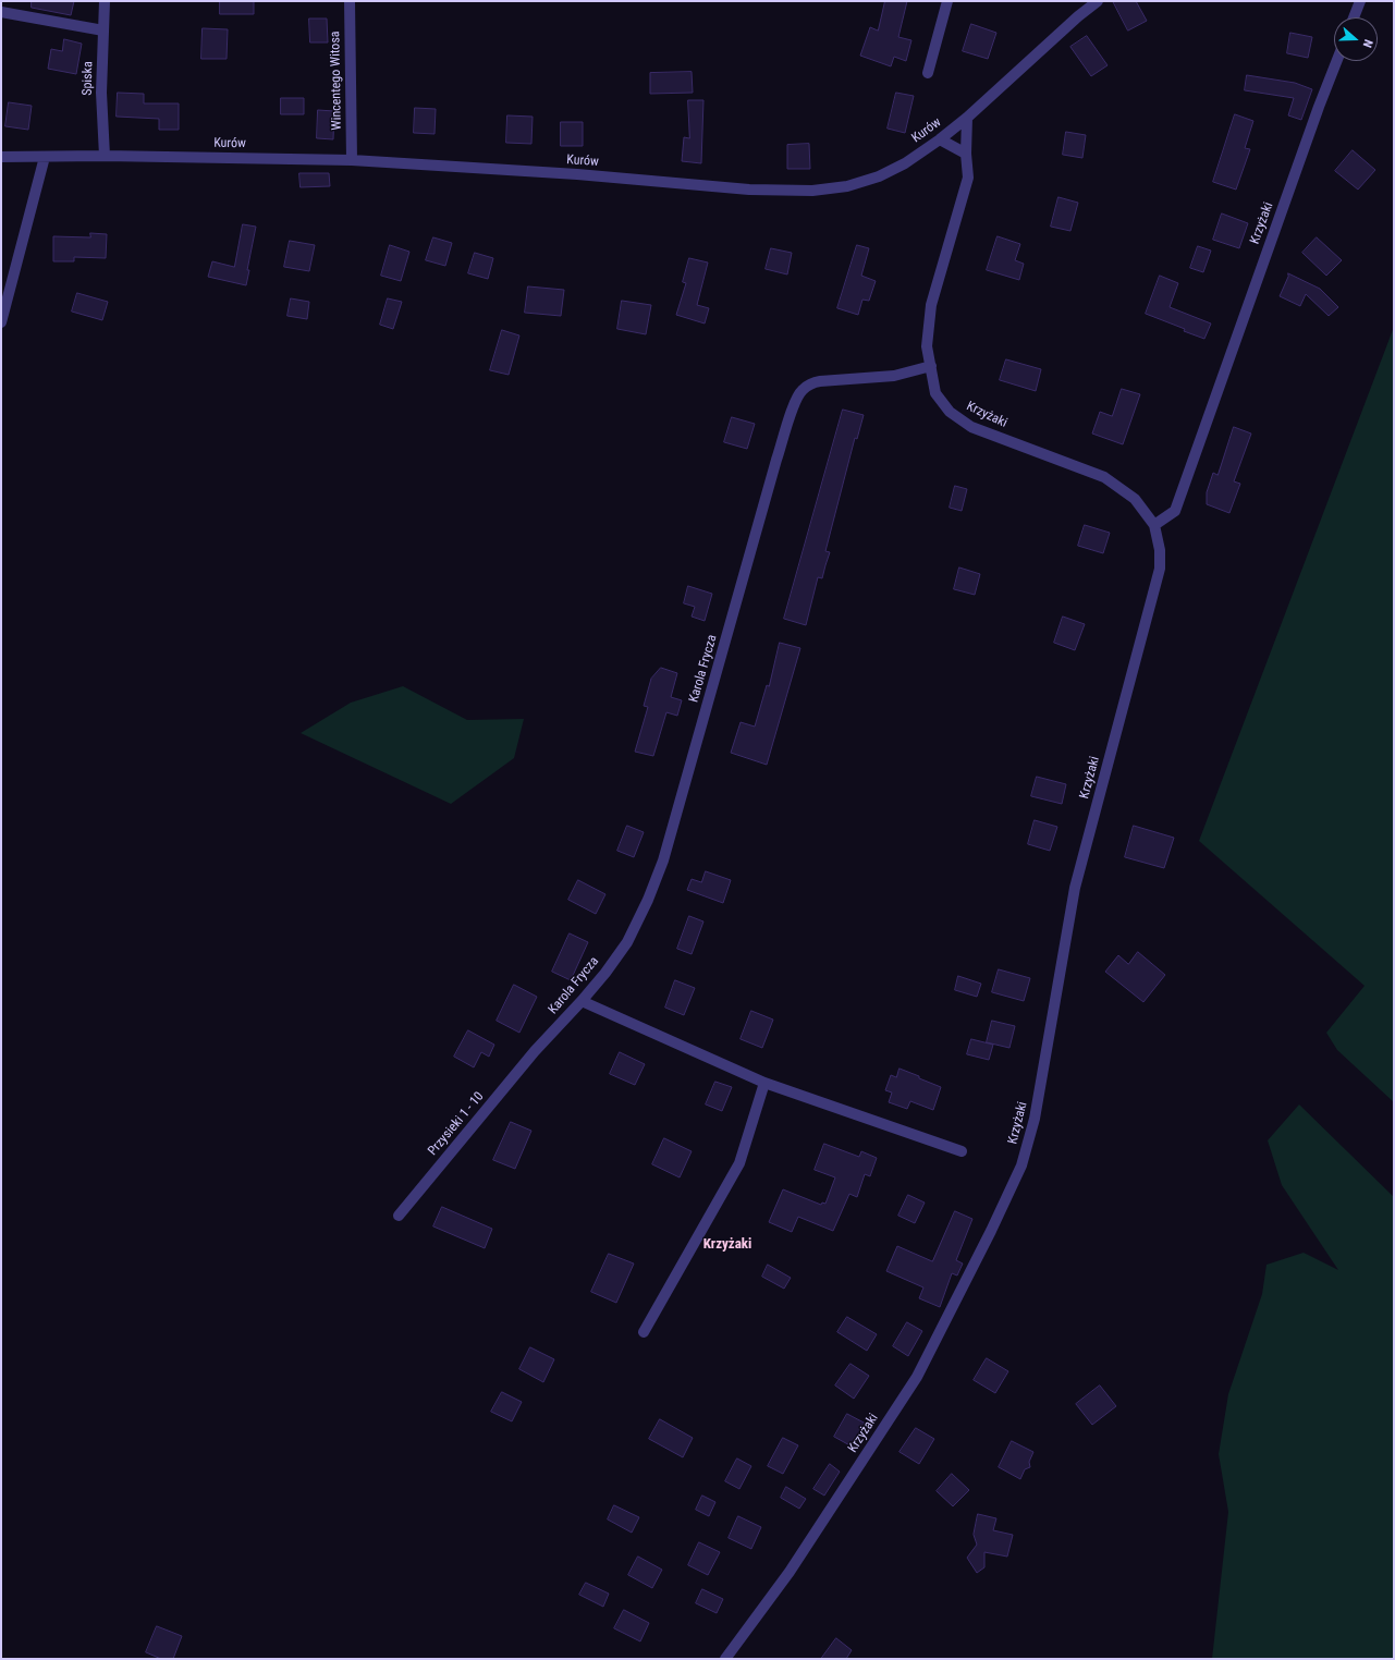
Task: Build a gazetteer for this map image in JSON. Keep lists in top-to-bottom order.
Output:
{
  "streets": {
    "street": [
      "Spiska",
      "Wincentego Witosa",
      "Kurów",
      "Krzyżaki",
      "Karola Frycza",
      "Przysieki 1 - 10"
    ]
  },
  "crossings": [
    ["Spiska", "Kurów"],
    ["Wincentego Witosa", "Kurów"],
    ["Kurów", "Krzyżaki"],
    ["Krzyżaki", "Karola Frycza"],
    ["Karola Frycza", "Przysieki 1 - 10"]
  ],
  "districts": ["Krzyżaki"],
  "north": "right"
}
